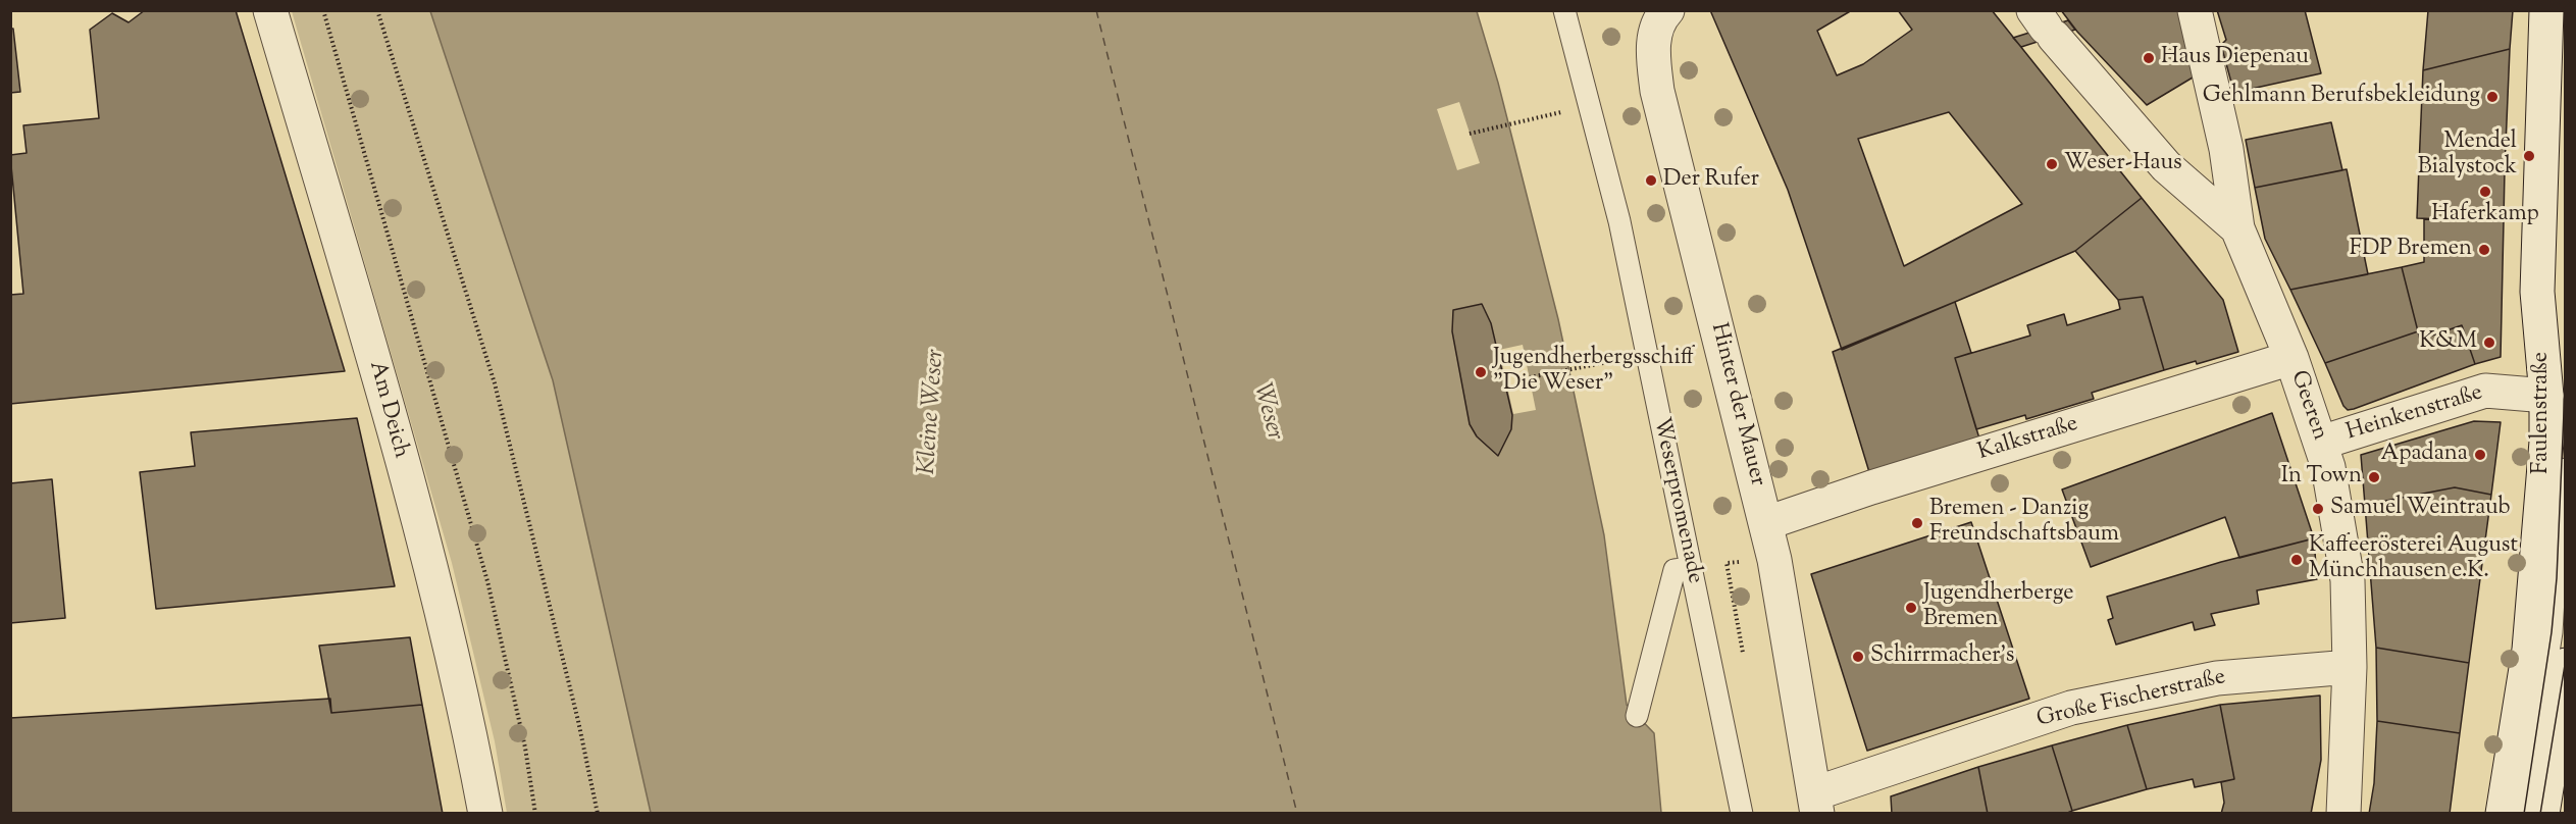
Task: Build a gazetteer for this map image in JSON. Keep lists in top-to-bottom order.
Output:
{
  "streets": {
    "street": [
      "Hinter der Mauer",
      "Geeren",
      "Am Deich",
      "Faulenstraße",
      "Heinkenstraße",
      "Kalkstraße",
      "Große Fischerstraße"
    ],
    "lane": ["Weserpromenade"]
  },
  "crossings": [
    ["Hinter der Mauer", "Kalkstraße"],
    ["Hinter der Mauer", "Große Fischerstraße"],
    ["Geeren", "Heinkenstraße"],
    ["Geeren", "Kalkstraße"],
    ["Geeren", "Große Fischerstraße"],
    ["Faulenstraße", "Heinkenstraße"]
  ],
  "water": ["Kleine Weser", "Weser"],
  "places": [
    "Haus Diepenau",
    "Gehlmann Berufsbekleidung",
    "Mendel Bialystock",
    "Weser-Haus",
    "Der Rufer",
    "Haferkamp",
    "FDP Bremen",
    "K&M",
    "Jugendherbergsschiff \"Die Weser\"",
    "Apadana",
    "In Town",
    "Samuel Weintraub",
    "Bremen - Danzig Freundschaftsbaum",
    "Kaffeerösterei August Münchhausen e.K.",
    "Jugendherberge Bremen",
    "Schirrmacher's"
  ]
}
